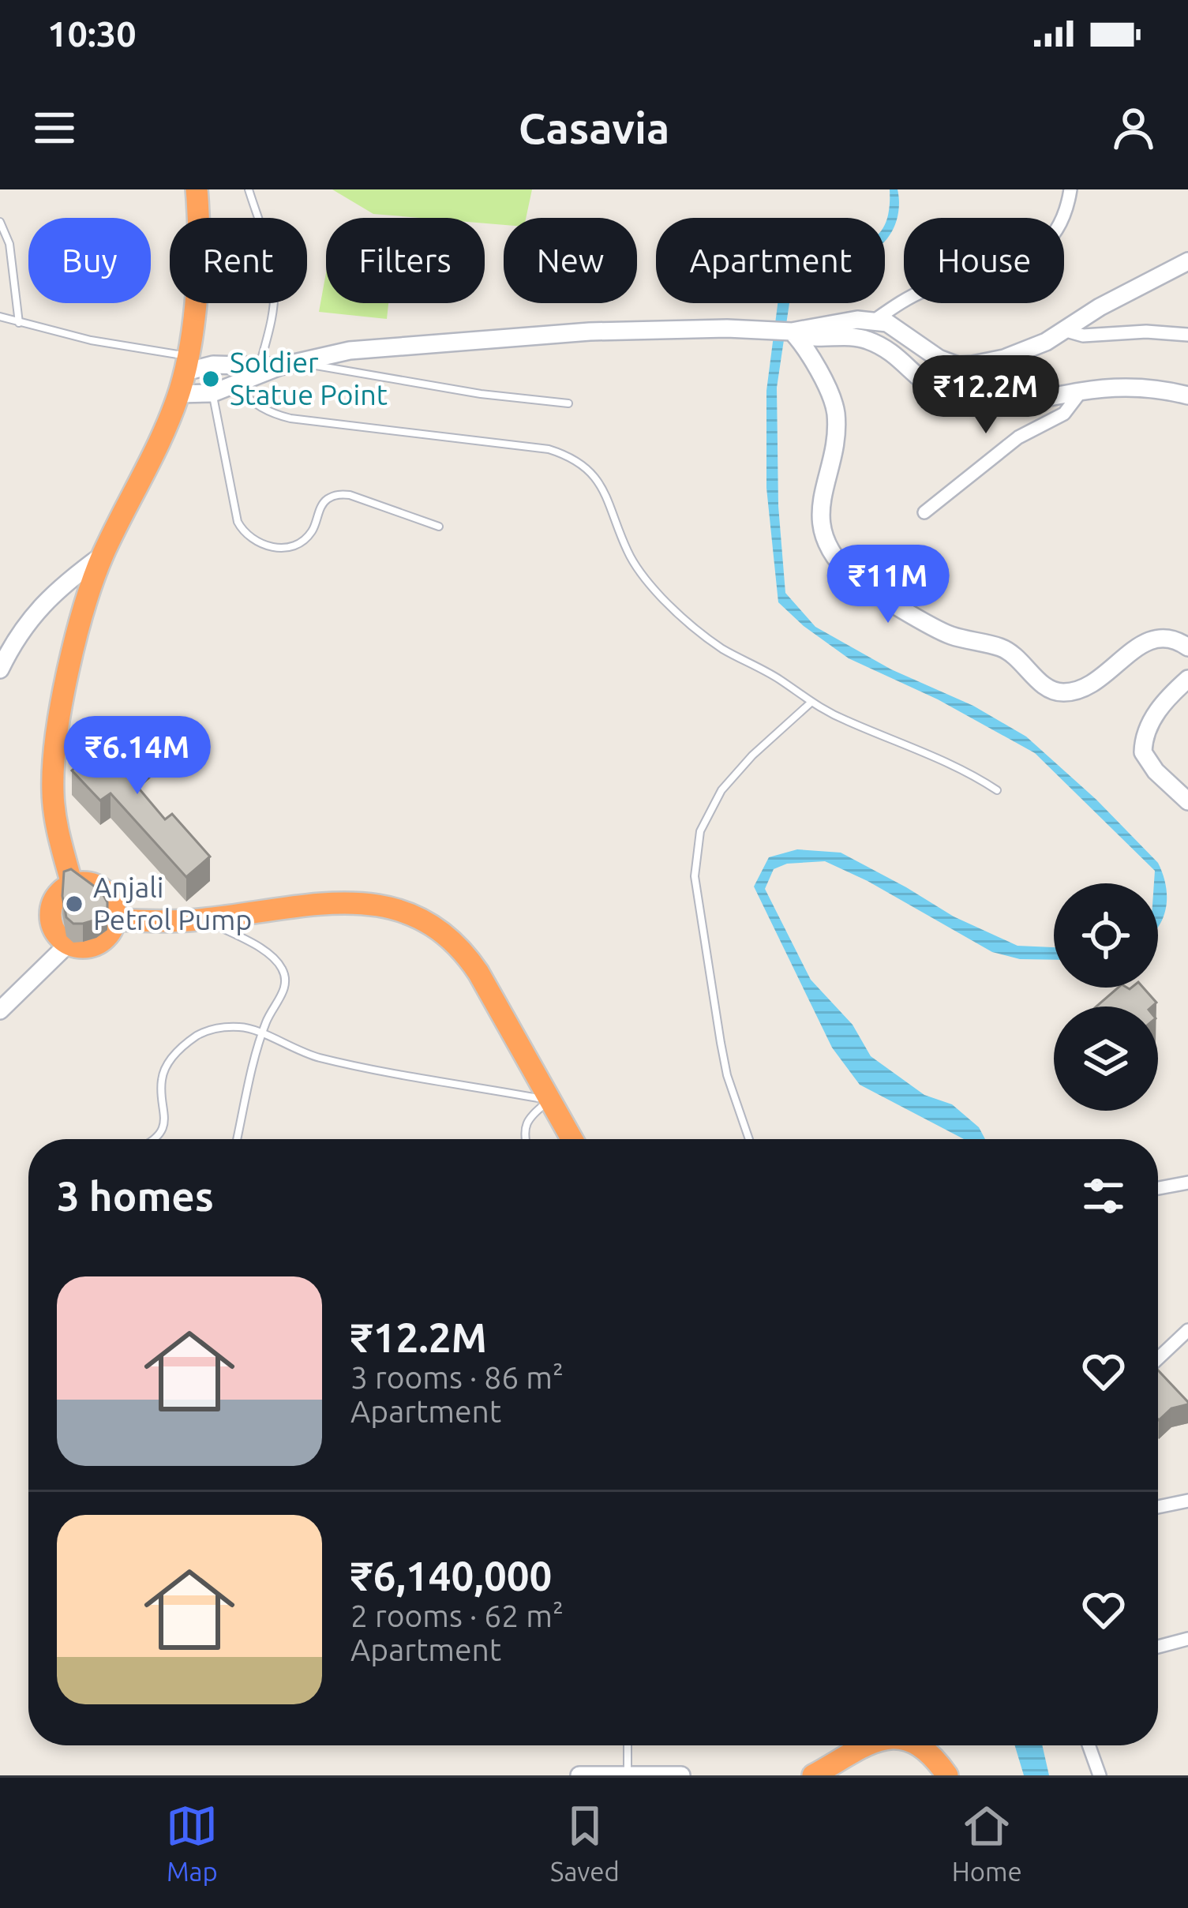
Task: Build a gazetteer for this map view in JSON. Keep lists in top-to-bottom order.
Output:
{
  "places": ["Soldier Statue Point", "Anjali Petrol Pump"],
  "page": {
    "status": "10:30",
    "header": "Casavia",
    "chip": [
      "Buy",
      "Rent",
      "Filters",
      "New",
      "Apartment",
      "House"
    ],
    "price": ["₹12.2M", "₹11M", "₹6.14M"],
    "heading": "3 homes",
    "list": [
      {
        "name": "₹12.2M",
        "note": "3 rooms · 86 m² · Apartment"
      },
      {
        "name": "₹6,140,000",
        "note": "2 rooms · 62 m² · Apartment"
      }
    ],
    "tabs": ["Map", "Saved", "Home"]
  }
}
